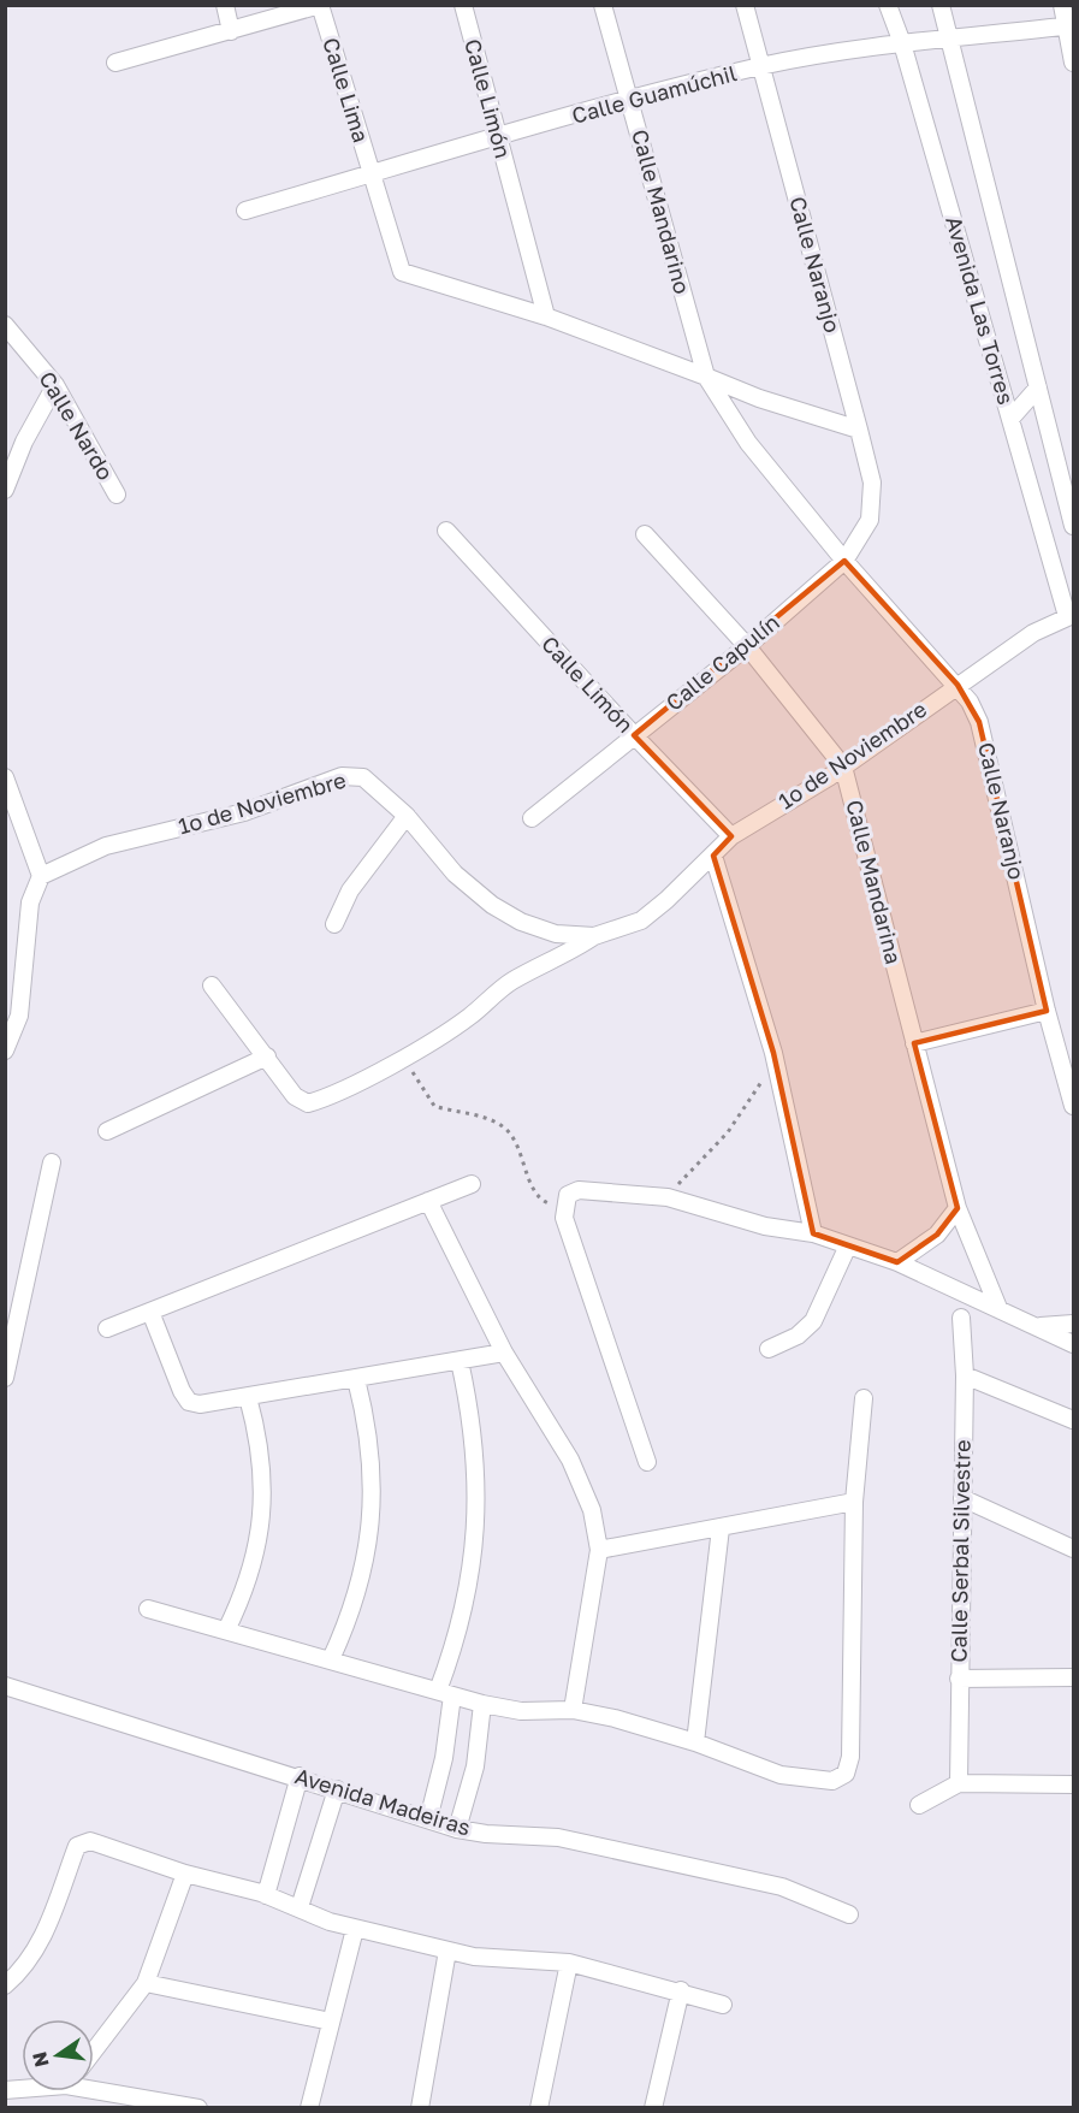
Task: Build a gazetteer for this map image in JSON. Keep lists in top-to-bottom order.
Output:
{
  "streets": {
    "street": [
      "Calle Lima",
      "Calle Guamúchil",
      "Calle Limón",
      "Calle Mandarino",
      "Calle Naranjo",
      "Avenida Las Torres",
      "Calle Nardo",
      "Calle Capulín",
      "1o de Noviembre",
      "Calle Mandarina",
      "Calle Serbal Silvestre",
      "Avenida Madeiras"
    ]
  },
  "crossings": [
    ["Calle Lima", "Calle Guamúchil"],
    ["Calle Lima", "Calle Limón"],
    ["Calle Guamúchil", "Calle Limón"],
    ["Calle Guamúchil", "Calle Mandarino"],
    ["Calle Guamúchil", "Calle Naranjo"],
    ["Calle Guamúchil", "Avenida Las Torres"],
    ["Calle Limón", "Calle Capulín"],
    ["Calle Limón", "1o de Noviembre"],
    ["Calle Mandarino", "Calle Naranjo"],
    ["Calle Naranjo", "Calle Capulín"],
    ["Calle Naranjo", "1o de Noviembre"],
    ["Avenida Las Torres", "1o de Noviembre"],
    ["Calle Capulín", "Calle Mandarina"],
    ["1o de Noviembre", "Calle Mandarina"]
  ],
  "north": "left"
}
